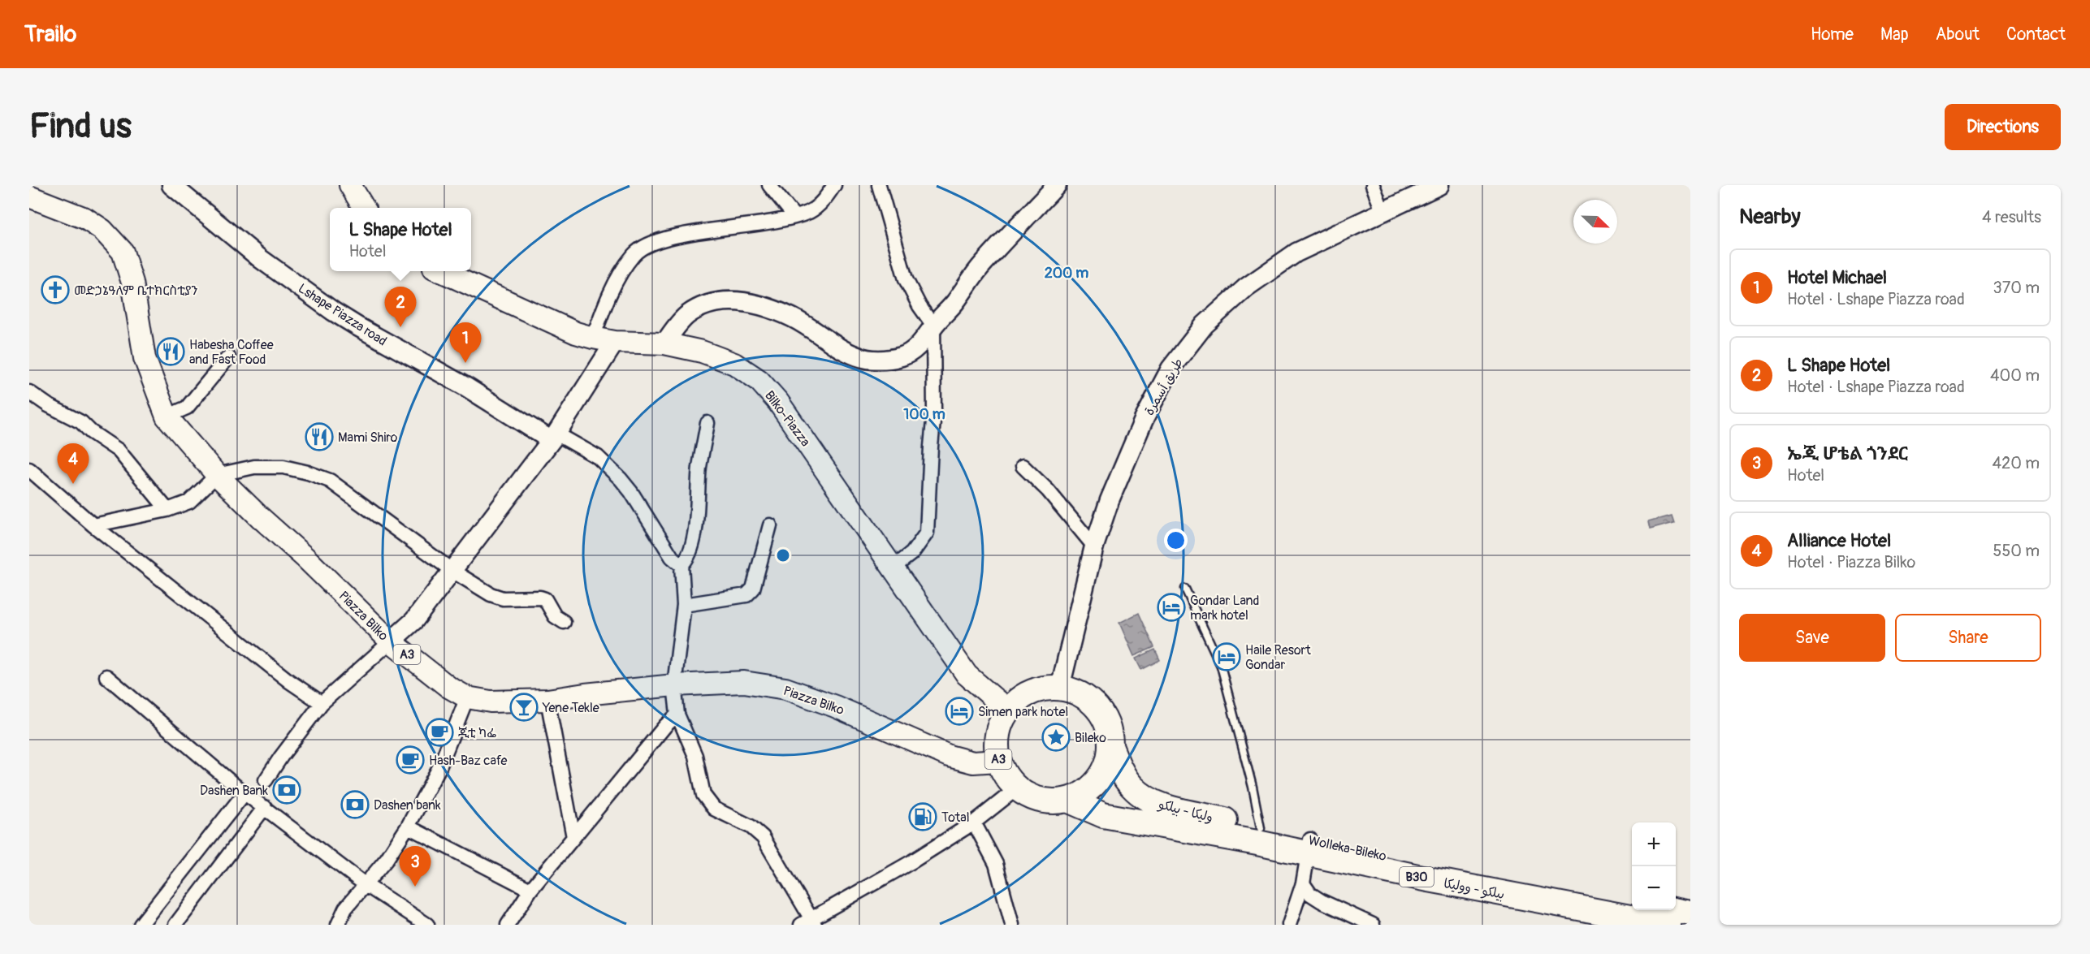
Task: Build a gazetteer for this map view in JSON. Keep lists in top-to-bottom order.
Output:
{
  "streets": {
    "highway": [
      "A3",
      "وليكا - بيلكو",
      "B30",
      "بيلكو - ووليكا"
    ],
    "main road": ["Bilko-Piazza", "Piazza Bilko"],
    "street": ["Lshape Piazza road", "طريق أسمرة"]
  },
  "crossings": [
    ["طريق أسمرة", "Bilko-Piazza"],
    ["طريق أسمرة", "Piazza Bilko"],
    ["طريق أسمرة", "A3"],
    ["طريق أسمرة", "وليكا - بيلكو"],
    ["طريق أسمرة", "بيلكو - ووليكا"],
    ["Bilko-Piazza", "Piazza Bilko"],
    ["Bilko-Piazza", "A3"],
    ["Bilko-Piazza", "وليكا - بيلكو"],
    ["Bilko-Piazza", "بيلكو - ووليكا"],
    ["Piazza Bilko", "A3"],
    ["Piazza Bilko", "وليكا - بيلكو"],
    ["Piazza Bilko", "بيلكو - ووليكا"],
    ["A3", "وليكا - بيلكو"],
    ["A3", "بيلكو - ووليكا"],
    ["وليكا - بيلكو", "بيلكو - ووليكا"]
  ],
  "places": {
    "church": ["መድኃኔዓለም ቤተክርስቲያን"],
    "restaurant": ["Habesha Coffee and Fast Food", "Mami Shiro"],
    "hotel": ["Gondar Land mark hotel", "Haile Resort Gondar", "Simen park hotel"],
    "bar": ["Yene Tekle"],
    "cafe": ["ጂቲ ካፌ", "Hash-Baz cafe"],
    "place": ["Bileko"],
    "bank": ["Dashen Bank", "Dashen bank"],
    "fuel station": ["Total"]
  },
  "north": "bottom right",
  "page": {
    "header": "Trailo",
    "nav": [
      "Home",
      "Map",
      "About",
      "Contact"
    ],
    "buttons": [
      "Directions",
      ["Save", "Share"]
    ],
    "title": "Find us",
    "heading": ["Nearby", "4 results"],
    "popup": ["L Shape Hotel", "Hotel"],
    "list": [
      {
        "mark": "1",
        "name": "Hotel Michael",
        "note": "Hotel · Lshape Piazza road",
        "value": "370 m"
      },
      {
        "mark": "2",
        "name": "L Shape Hotel",
        "note": "Hotel · Lshape Piazza road",
        "value": "400 m"
      },
      {
        "mark": "3",
        "name": "ኤጂ ሆቴል ጎንደር",
        "note": "Hotel",
        "value": "420 m"
      },
      {
        "mark": "4",
        "name": "Alliance Hotel",
        "note": "Hotel · Piazza Bilko",
        "value": "550 m"
      }
    ],
    "pins": [
      "2",
      "1",
      "4",
      "3"
    ],
    "map_buttons": ["+", "−"]
  },
  "rings": ["200 m", "100 m"]
}
